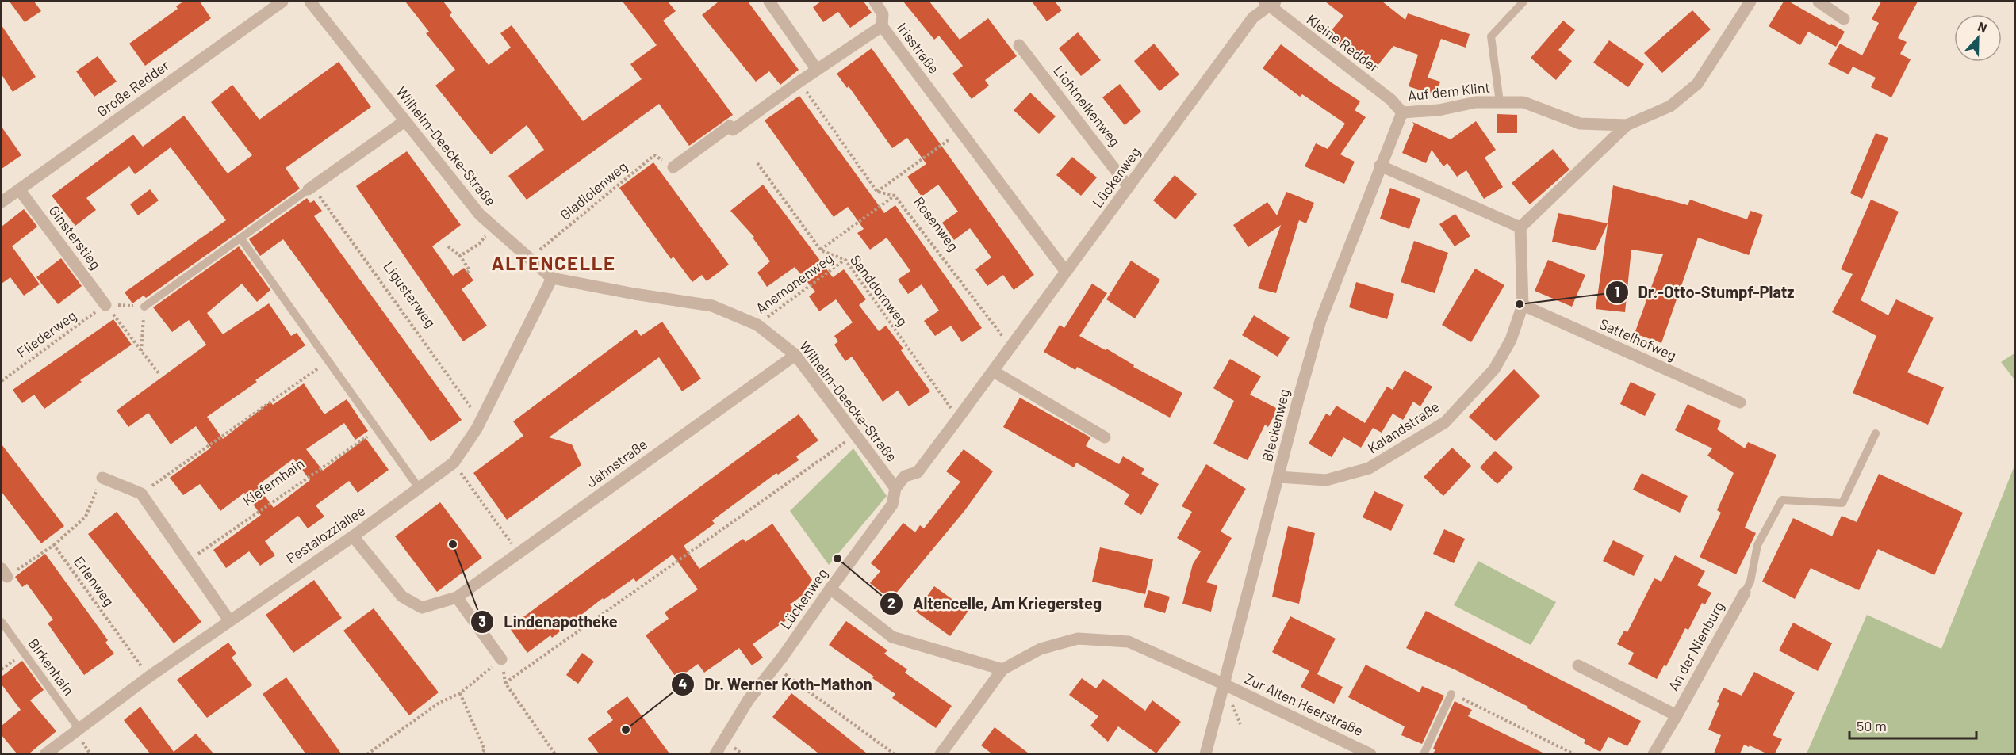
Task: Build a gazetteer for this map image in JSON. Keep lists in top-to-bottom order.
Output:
{
  "streets": {
    "street": [
      "Kleine Redder",
      "Irisstraße",
      "Große Redder",
      "Auf dem Klint",
      "Lichtnelkenweg",
      "Wilhelm-Deecke-Straße",
      "Lückenweg",
      "Ginsterstieg",
      "Sattelhofweg",
      "Bleckenweg",
      "Kalandstraße",
      "Jahnstraße",
      "Pestalozziallee",
      "An der Nienburg",
      "Zur Alten Heerstraße"
    ],
    "lane": ["Birkenhain"],
    "path": [
      "Gladiolenweg",
      "Rosenweg",
      "Anemonenweg",
      "Sanddornweg",
      "Ligusterweg",
      "Fliederweg",
      "Kiefernhain",
      "Erlenweg"
    ]
  },
  "crossings": [
    ["Kleine Redder", "Auf dem Klint"],
    ["Kleine Redder", "Lückenweg"],
    ["Kleine Redder", "Bleckenweg"],
    ["Irisstraße", "Lückenweg"],
    ["Irisstraße", "Gladiolenweg"],
    ["Große Redder", "Ginsterstieg"],
    ["Auf dem Klint", "Bleckenweg"],
    ["Lichtnelkenweg", "Lückenweg"],
    ["Wilhelm-Deecke-Straße", "Lückenweg"],
    ["Wilhelm-Deecke-Straße", "Gladiolenweg"],
    ["Wilhelm-Deecke-Straße", "Anemonenweg"],
    ["Wilhelm-Deecke-Straße", "Jahnstraße"],
    ["Wilhelm-Deecke-Straße", "Pestalozziallee"],
    ["Lückenweg", "Rosenweg"],
    ["Lückenweg", "Sanddornweg"],
    ["Rosenweg", "Anemonenweg"],
    ["Ginsterstieg", "Fliederweg"],
    ["Anemonenweg", "Sanddornweg"],
    ["Ligusterweg", "Pestalozziallee"],
    ["Sattelhofweg", "Kalandstraße"],
    ["Bleckenweg", "Kalandstraße"],
    ["Bleckenweg", "Zur Alten Heerstraße"],
    ["Jahnstraße", "Pestalozziallee"],
    ["Pestalozziallee", "Erlenweg"],
    ["Pestalozziallee", "Birkenhain"]
  ],
  "districts": ["ALTENCELLE"],
  "places": [
    "Dr.-Otto-Stumpf-Platz",
    "Lindenapotheke",
    "Altencelle, Am Kriegersteg",
    "Dr. Werner Koth-Mathon"
  ],
  "scale_bar": "50 m",
  "north": "top"
}
